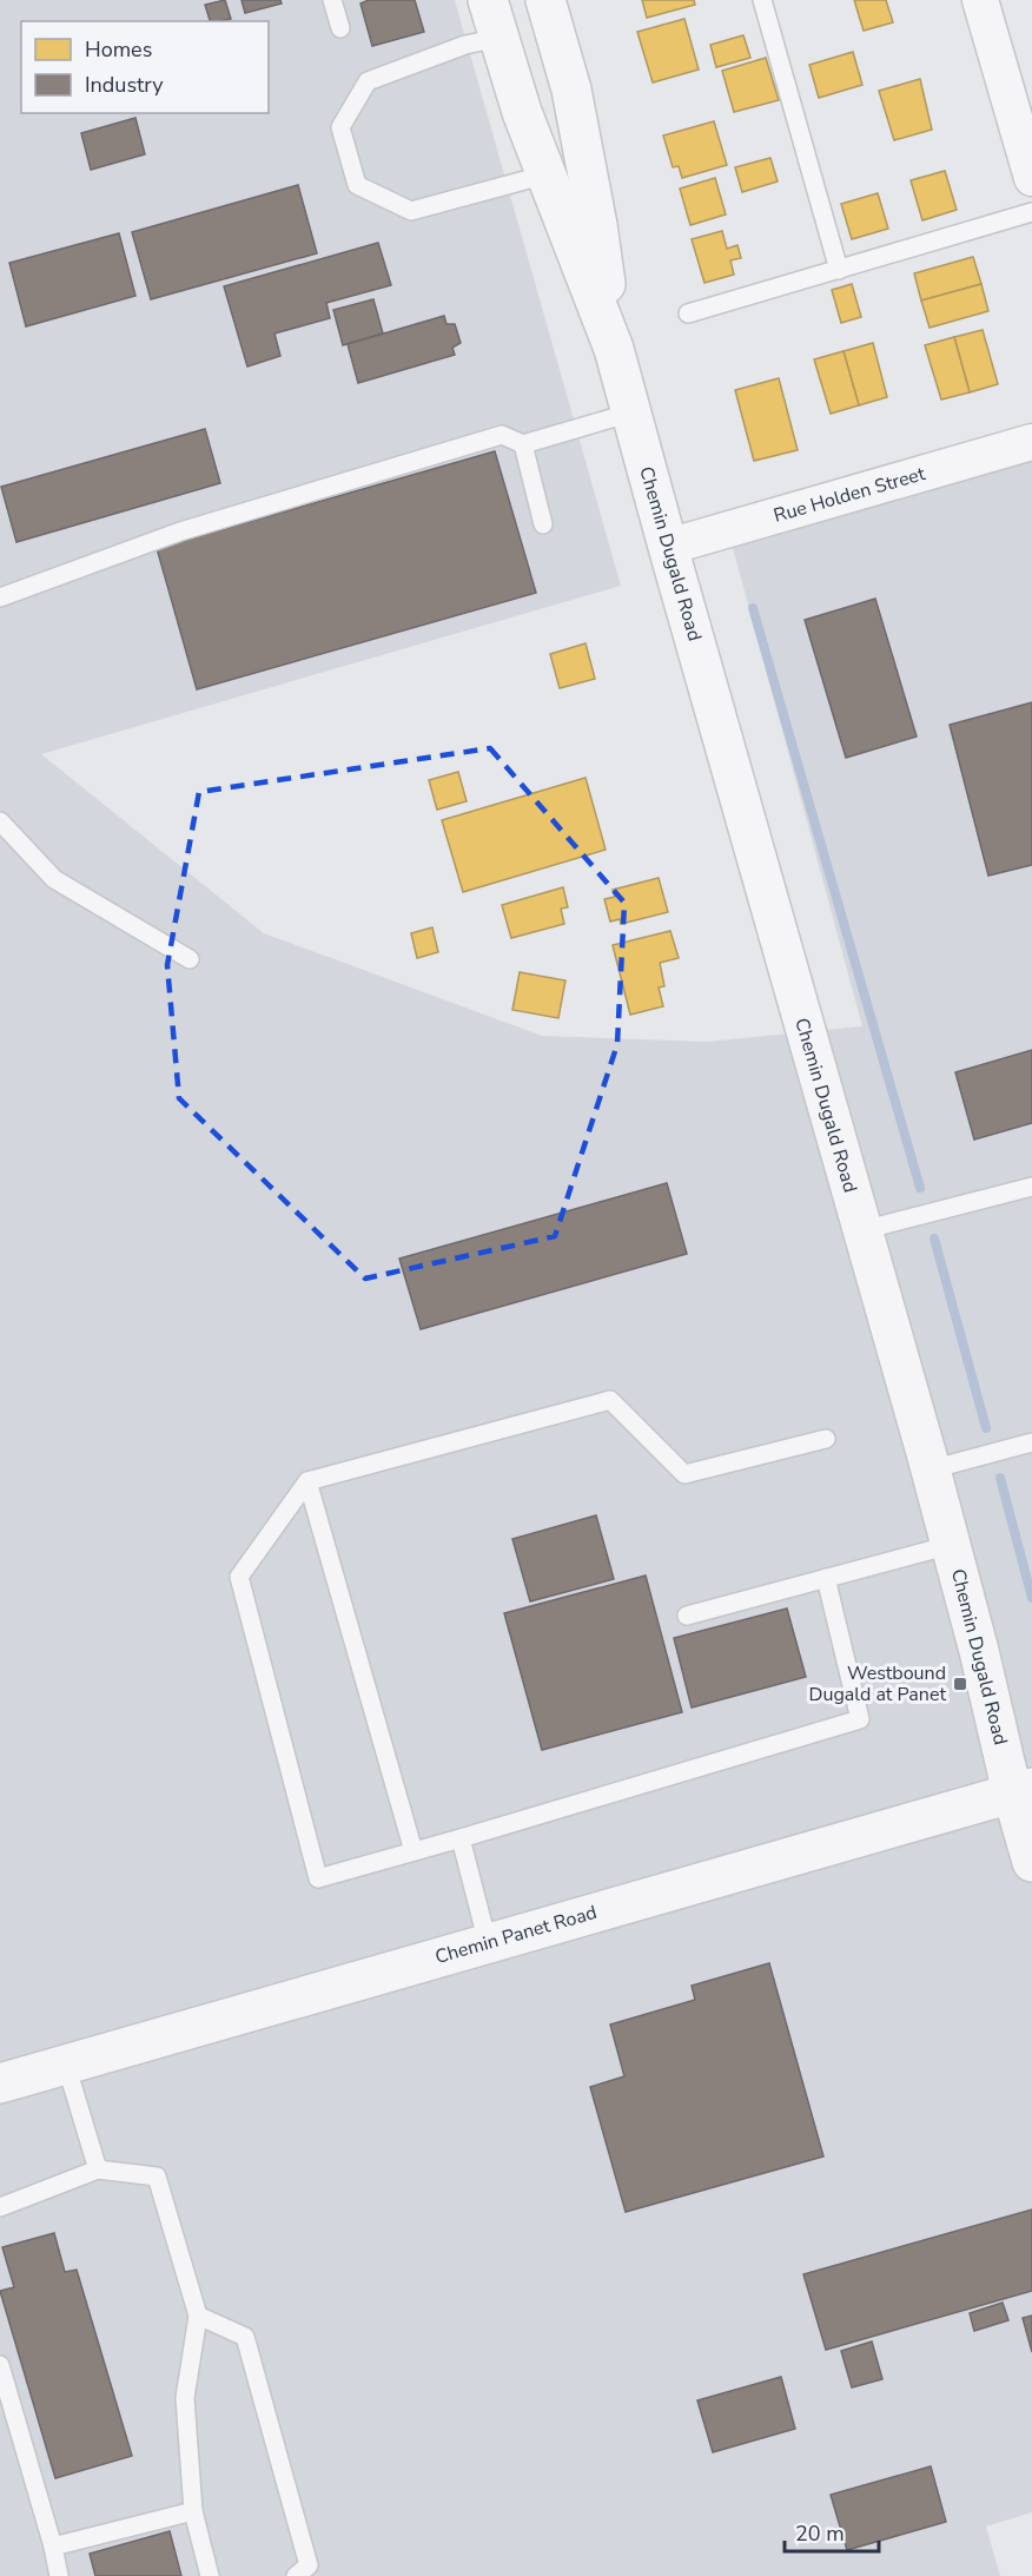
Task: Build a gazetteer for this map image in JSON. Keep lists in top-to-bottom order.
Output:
{
  "streets": {
    "street": ["Rue Holden Street", "Chemin Dugald Road", "Chemin Panet Road"]
  },
  "crossings": [
    ["Rue Holden Street", "Chemin Dugald Road"],
    ["Chemin Dugald Road", "Chemin Panet Road"]
  ],
  "places": {
    "transit": ["Westbound Dugald at Panet"]
  },
  "legend": ["Homes", "Industry"],
  "scale_bar": "20 m"
}
